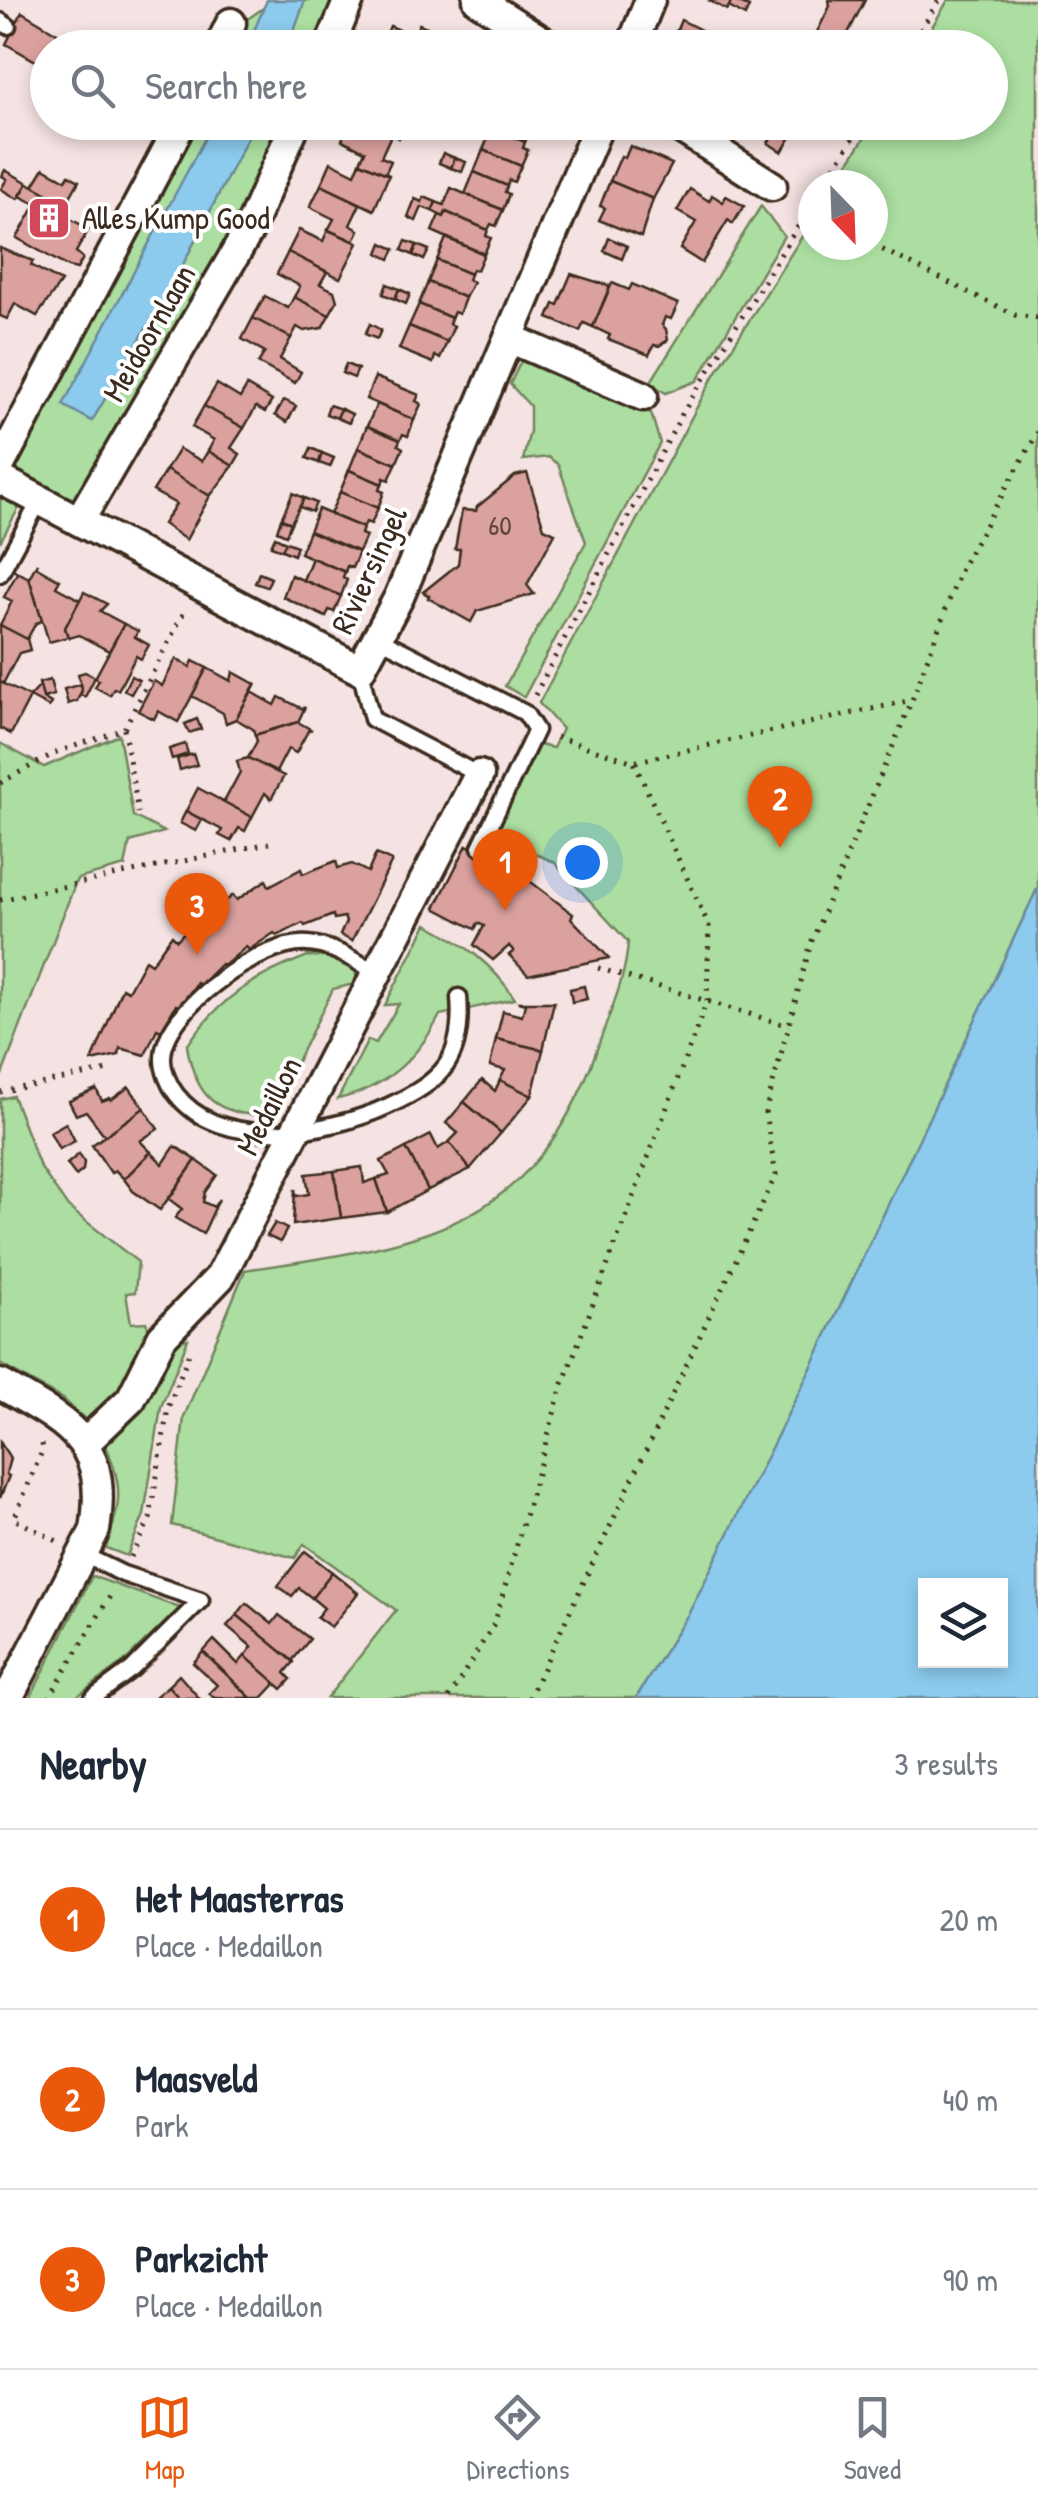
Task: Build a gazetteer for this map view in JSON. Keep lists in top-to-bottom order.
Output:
{
  "streets": {
    "street": ["Meidoornlaan", "Riviersingel", "Medaillon"]
  },
  "crossings": [
    ["Meidoornlaan", "Riviersingel"]
  ],
  "places": {
    "building": ["Alles Kump Good"]
  },
  "house_numbers": ["60"],
  "north": "bottom right",
  "page": {
    "search": "Search here",
    "pins": ["2", "1", "3"],
    "heading": ["Nearby", "3 results"],
    "list": [
      {
        "mark": "1",
        "name": "Het Maasterras",
        "note": "Place · Medaillon",
        "value": "20 m"
      },
      {
        "mark": "2",
        "name": "Maasveld",
        "note": "Park",
        "value": "40 m"
      },
      {
        "mark": "3",
        "name": "Parkzicht",
        "note": "Place · Medaillon",
        "value": "90 m"
      }
    ],
    "nav": ["Map", "Directions", "Saved"]
  }
}
